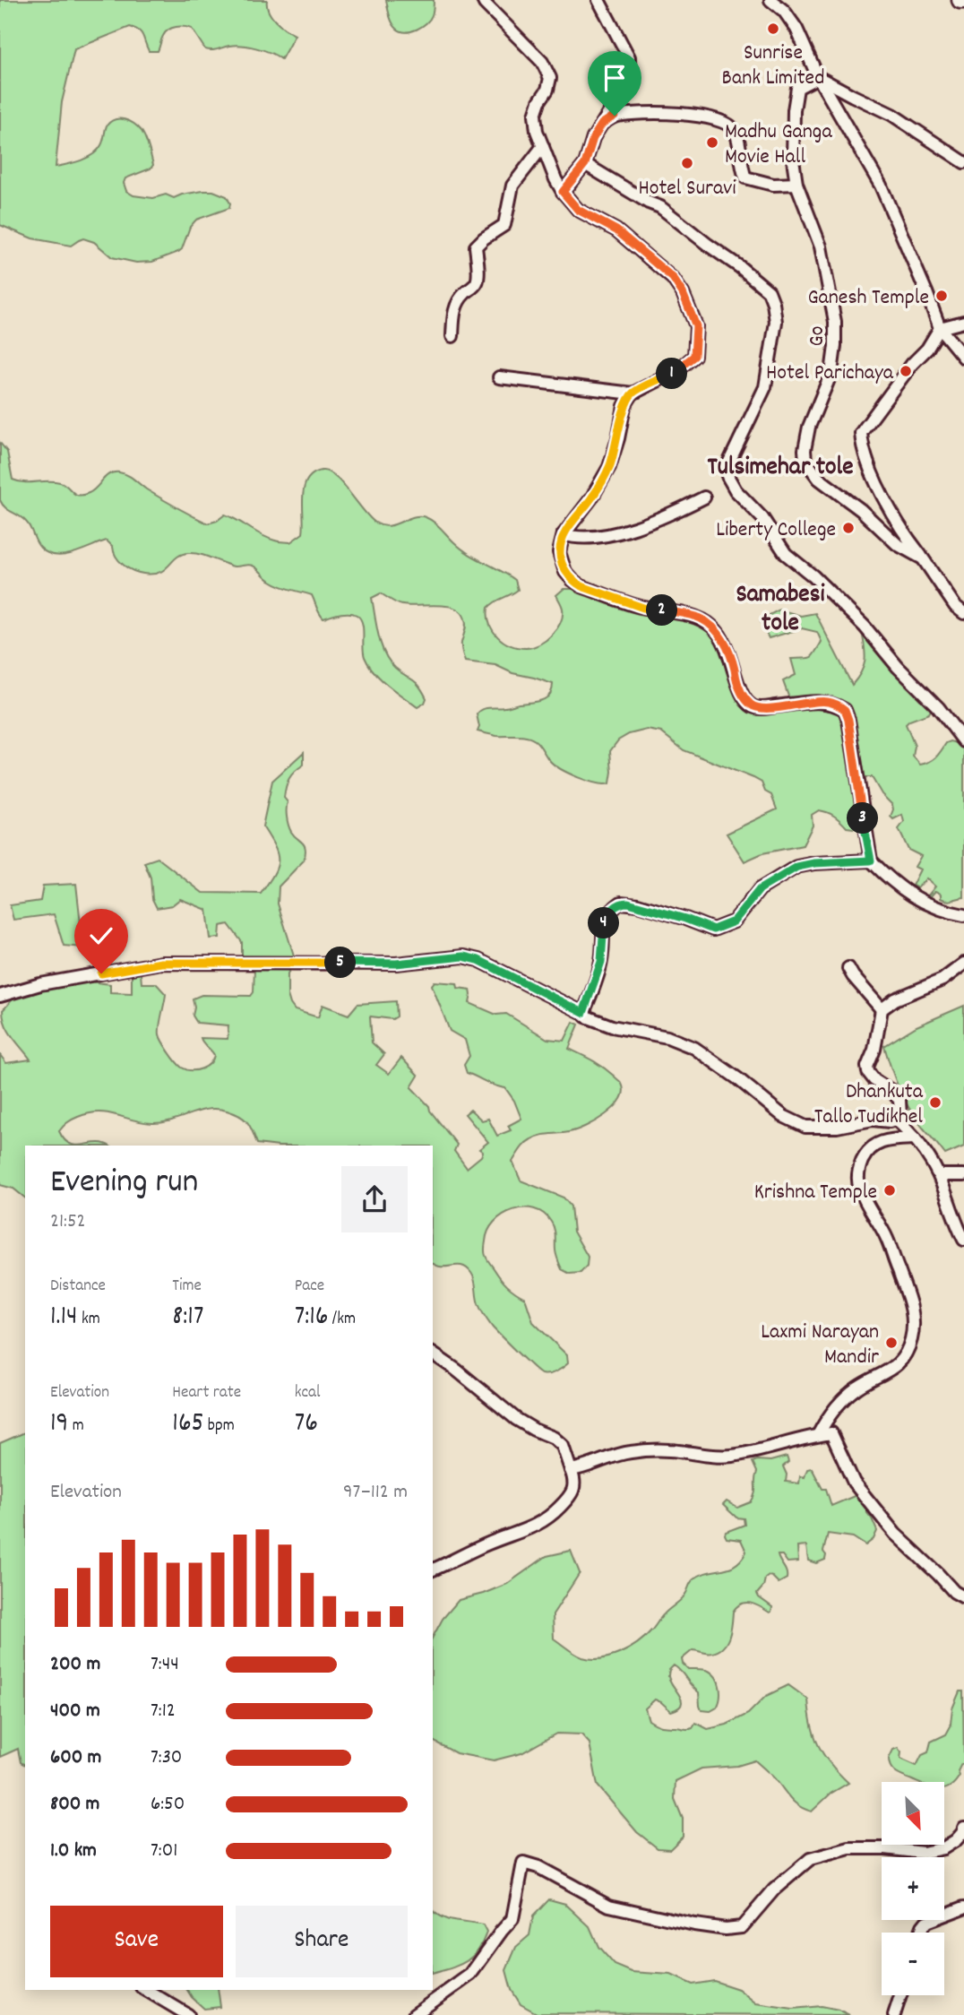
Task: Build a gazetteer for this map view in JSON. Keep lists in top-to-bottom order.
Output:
{
  "streets": {
    "street": ["Go"]
  },
  "districts": ["Tulsimehar tole", "Samabesi tole"],
  "places": [
    "Sunrise Bank Limited",
    "Madhu Ganga Movie Hall",
    "Hotel Suravi",
    "Ganesh Temple",
    "Hotel Parichaya",
    "Liberty College",
    "Dhankuta Tallo Tudikhel",
    "Krishna Temple",
    "Laxmi Narayan Mandir"
  ],
  "north": "bottom right",
  "page": {
    "pins": [
      "1",
      "2",
      "3",
      "4",
      "5"
    ],
    "heading": ["Evening run", "21:52"],
    "stats": [
      ["Distance", "1.14 km"],
      ["Time", "8:17"],
      ["Pace", "7:16 /km"],
      ["Elevation", "19 m"],
      ["Heart rate", "165 bpm"],
      ["kcal", "76"]
    ],
    "chart": ["Elevation", "97–112 m"],
    "list": [
      {
        "name": "200 m",
        "note": "7:44"
      },
      {
        "name": "400 m",
        "note": "7:12"
      },
      {
        "name": "600 m",
        "note": "7:30"
      },
      {
        "name": "800 m",
        "note": "6:50"
      },
      {
        "name": "1.0 km",
        "note": "7:01"
      }
    ],
    "map_buttons": ["+", "−"],
    "buttons": ["Save", "Share"]
  }
}
